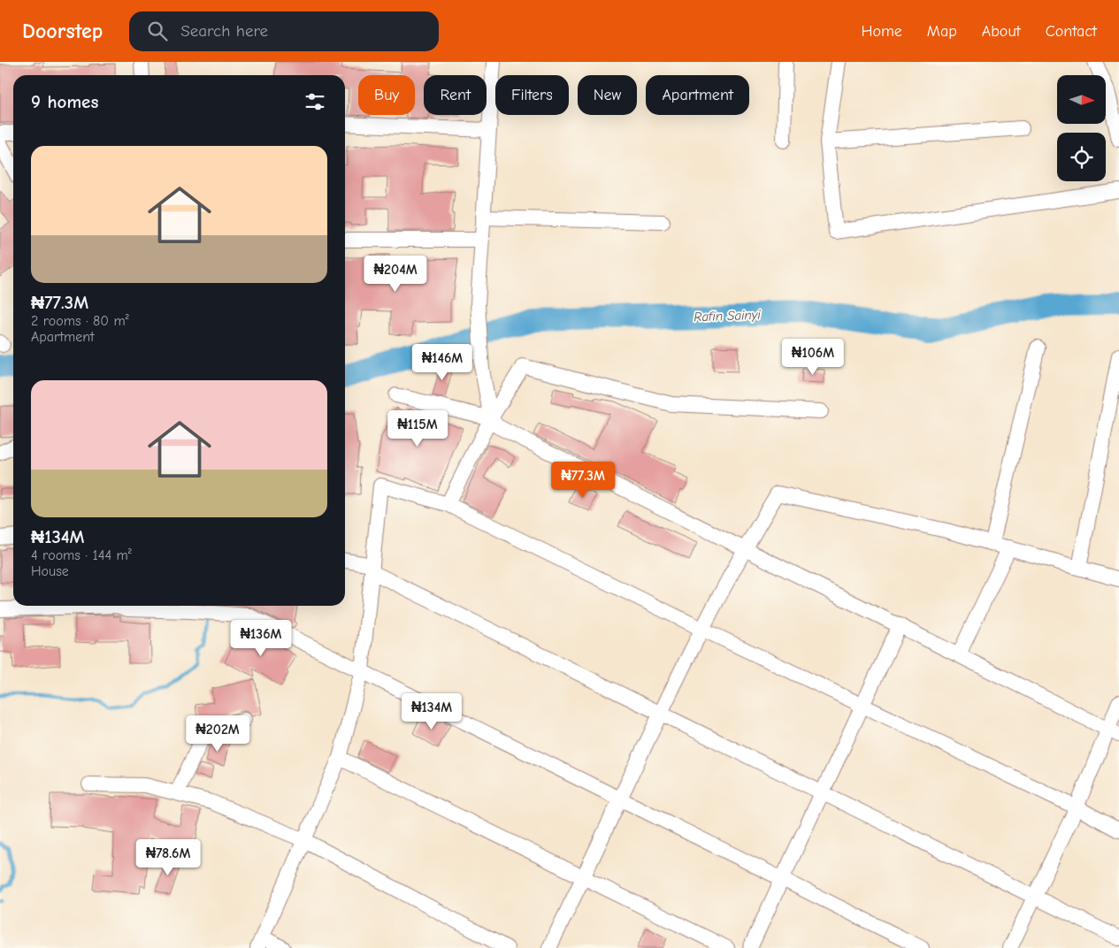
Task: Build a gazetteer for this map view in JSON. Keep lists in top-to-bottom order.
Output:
{
  "water": ["Rafin Sainyi"],
  "north": "right",
  "page": {
    "header": "Doorstep",
    "search": "Search here",
    "nav": [
      "Home",
      "Map",
      "About",
      "Contact"
    ],
    "chip": [
      "Buy",
      "Rent",
      "Filters",
      "New",
      "Apartment"
    ],
    "heading": "9 homes",
    "list": [
      {
        "name": "₦77.3M",
        "note": "2 rooms · 80 m² · Apartment"
      },
      {
        "name": "₦134M",
        "note": "4 rooms · 144 m² · House"
      }
    ],
    "price": [
      "₦204M",
      "₦106M",
      "₦146M",
      "₦115M",
      "₦77.3M",
      "₦136M",
      "₦134M",
      "₦202M",
      "₦78.6M"
    ]
  }
}
